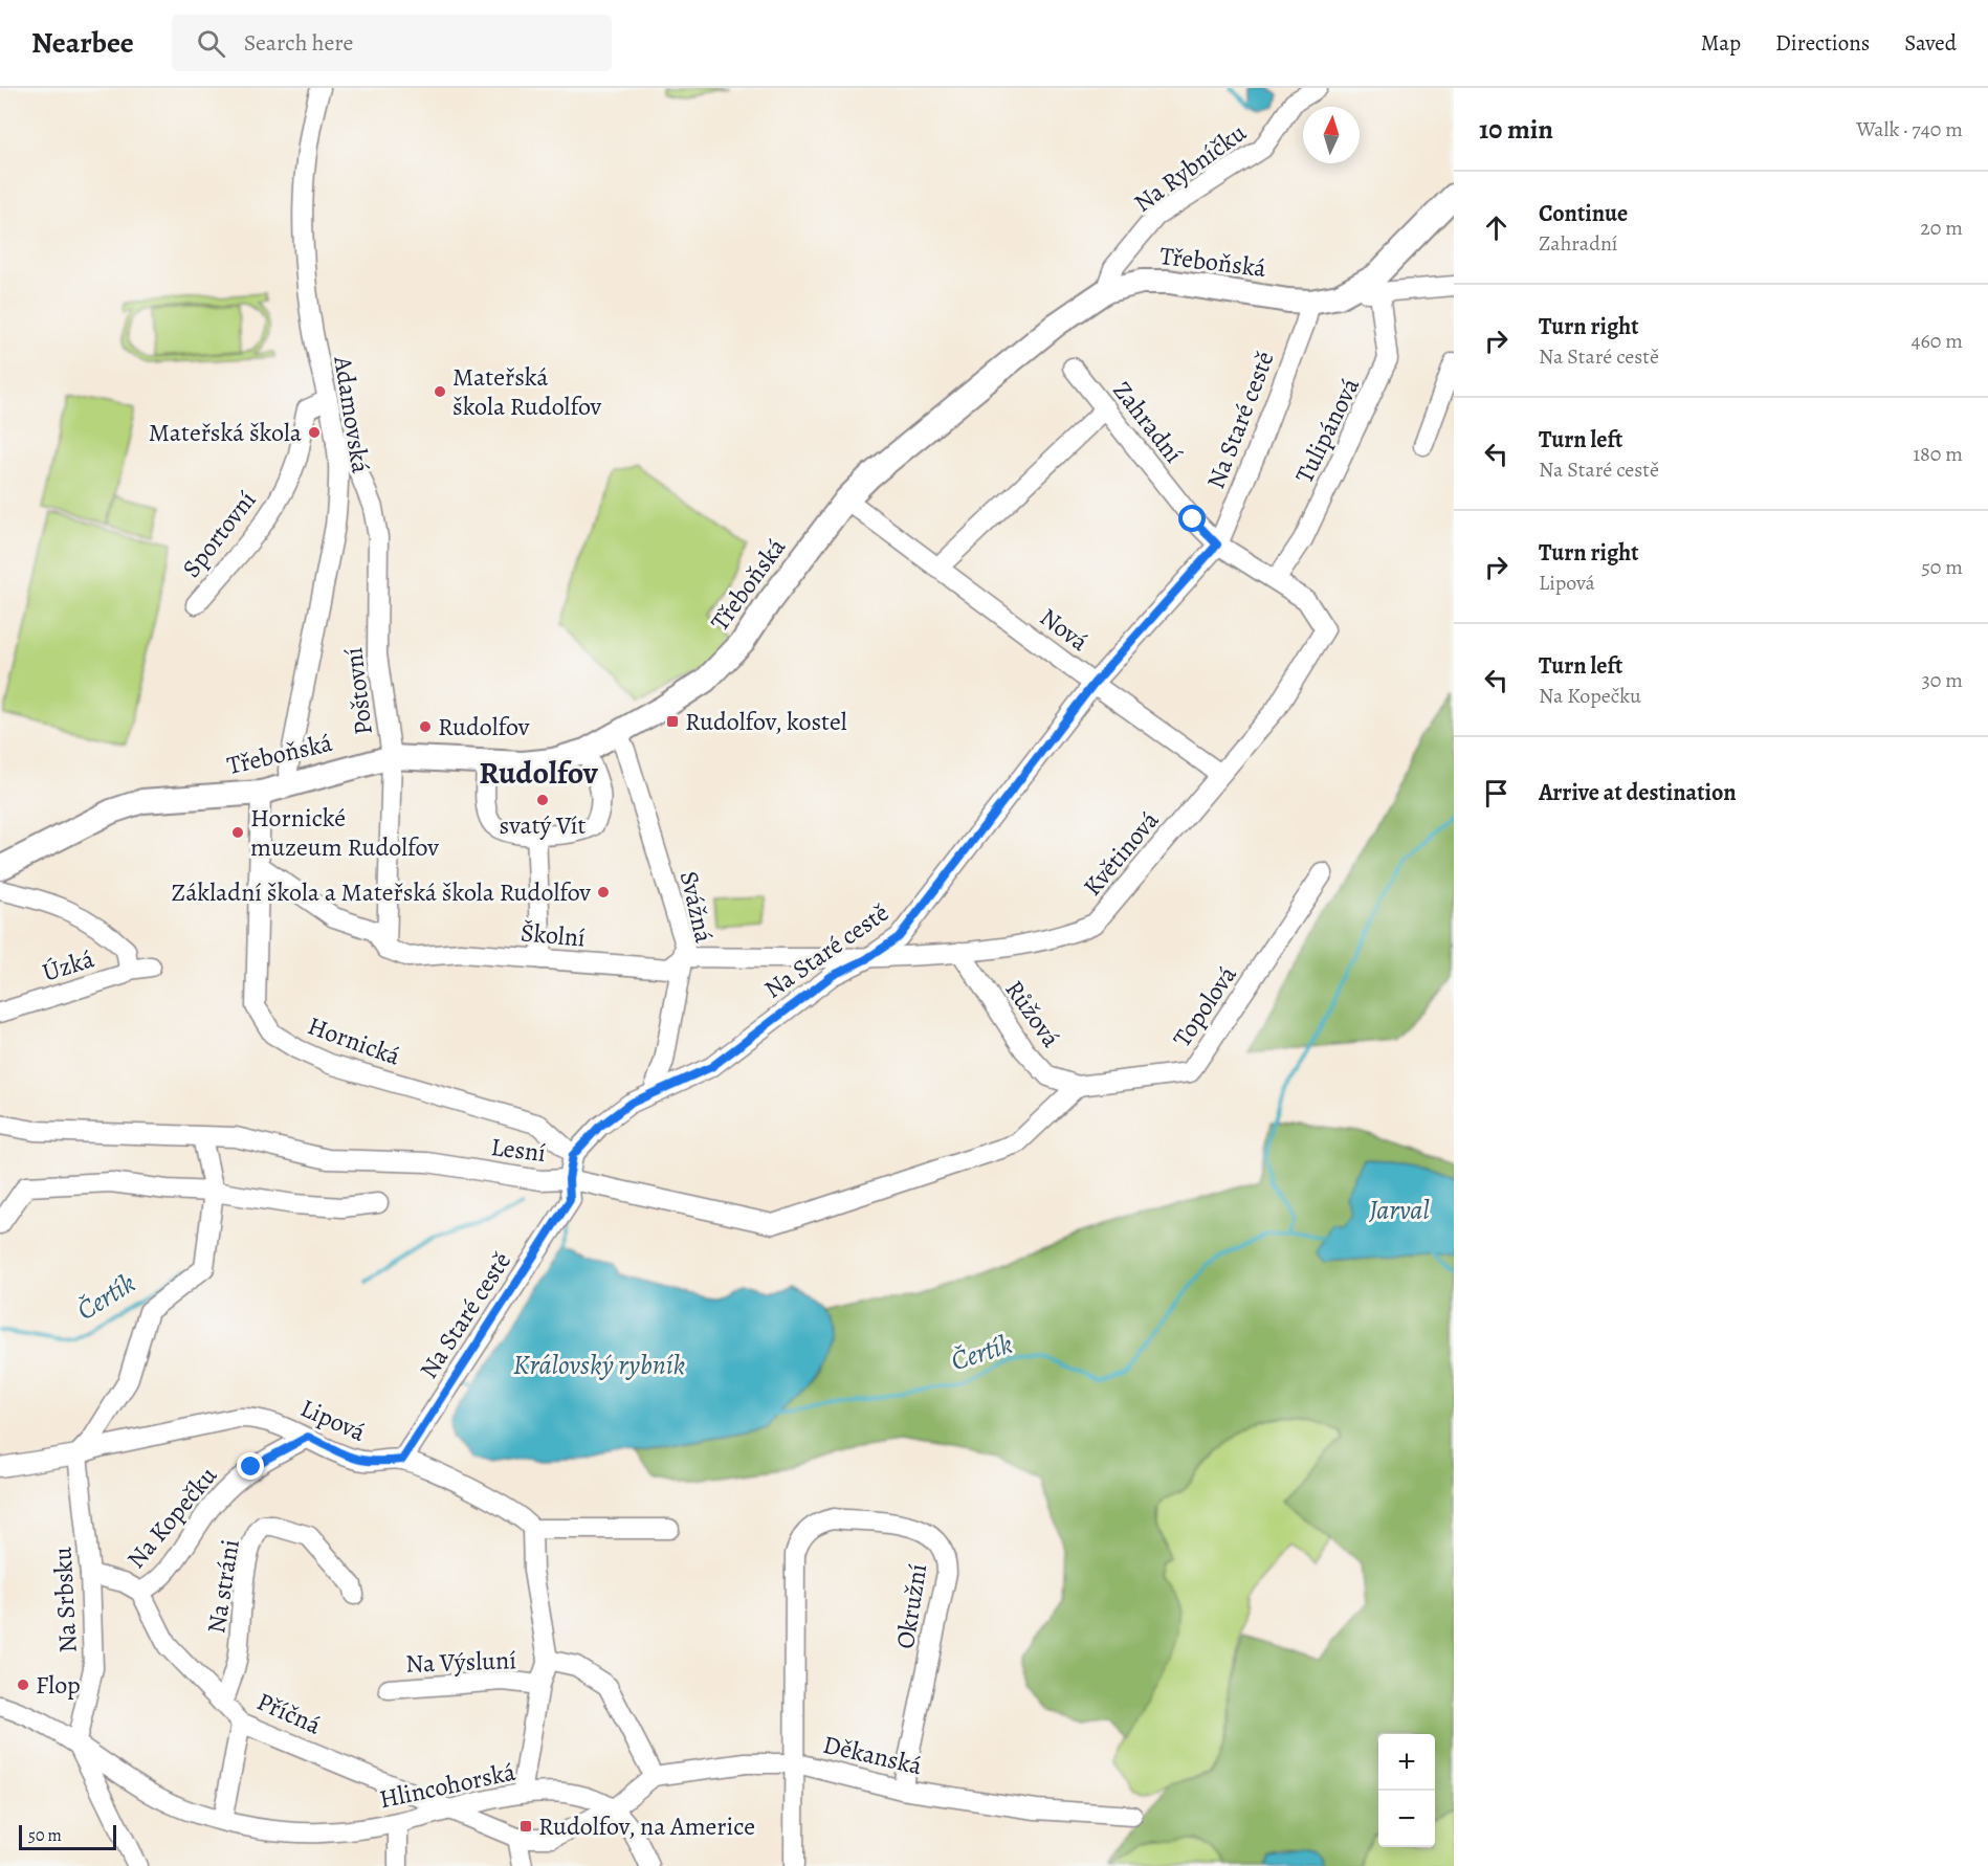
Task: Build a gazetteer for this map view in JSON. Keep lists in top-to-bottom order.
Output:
{
  "streets": {
    "main road": ["Třeboňská"],
    "street": [
      "Na Rybníčku",
      "Adamovská",
      "Na Staré cestě",
      "Zahradní",
      "Tulipánová",
      "Sportovní",
      "Nová",
      "Poštovní",
      "Květinová",
      "Svážná",
      "Školní",
      "Úzká",
      "Topolová",
      "Růžová",
      "Hornická",
      "Lesní",
      "Lipová",
      "Na Kopečku",
      "Na stráni",
      "Na Srbsku",
      "Okružní",
      "Na Výsluní",
      "Příčná",
      "Děkanská",
      "Hlincohorská"
    ]
  },
  "crossings": [
    ["Na Rybníčku", "Třeboňská"],
    ["Třeboňská", "Adamovská"],
    ["Třeboňská", "Na Staré cestě"],
    ["Třeboňská", "Nová"],
    ["Třeboňská", "Poštovní"],
    ["Třeboňská", "Svážná"],
    ["Třeboňská", "Hornická"],
    ["Adamovská", "Sportovní"],
    ["Adamovská", "Poštovní"],
    ["Na Staré cestě", "Zahradní"],
    ["Na Staré cestě", "Nová"],
    ["Na Staré cestě", "Květinová"],
    ["Na Staré cestě", "Svážná"],
    ["Na Staré cestě", "Školní"],
    ["Na Staré cestě", "Hornická"],
    ["Na Staré cestě", "Lesní"],
    ["Na Staré cestě", "Lipová"],
    ["Zahradní", "Tulipánová"],
    ["Zahradní", "Květinová"],
    ["Nová", "Květinová"],
    ["Poštovní", "Školní"],
    ["Květinová", "Školní"],
    ["Květinová", "Růžová"],
    ["Svážná", "Školní"],
    ["Topolová", "Růžová"],
    ["Topolová", "Lesní"],
    ["Růžová", "Lesní"],
    ["Lipová", "Na Kopečku"],
    ["Lipová", "Na Srbsku"],
    ["Na Kopečku", "Příčná"],
    ["Na stráni", "Příčná"],
    ["Na Srbsku", "Hlincohorská"],
    ["Okružní", "Děkanská"],
    ["Na Výsluní", "Hlincohorská"],
    ["Příčná", "Hlincohorská"]
  ],
  "districts": ["Rudolfov"],
  "water": ["Jarval", "Čertík", "Královský rybník"],
  "places": {
    "other": [
      "Mateřská škola Rudolfov",
      "Mateřská škola",
      "Rudolfov",
      "svatý Vít",
      "Hornické muzeum Rudolfov",
      "Základní škola a Mateřská škola Rudolfov",
      "Flop"
    ],
    "transit": ["Rudolfov, kostel", "Rudolfov, na Americe"]
  },
  "scale_bar": "50 m",
  "north": "top",
  "page": {
    "header": "Nearbee",
    "search": "Search here",
    "nav": ["Map", "Directions", "Saved"],
    "heading": ["10 min", "Walk · 740 m"],
    "list": [
      ["Continue", "Zahradní", "20 m"],
      ["Turn right", "Na Staré cestě", "460 m"],
      ["Turn left", "Na Staré cestě", "180 m"],
      ["Turn right", "Lipová", "50 m"],
      ["Turn left", "Na Kopečku", "30 m"],
      "Arrive at destination"
    ],
    "map_buttons": ["+", "−"],
    "scale": "50 m"
  }
}
